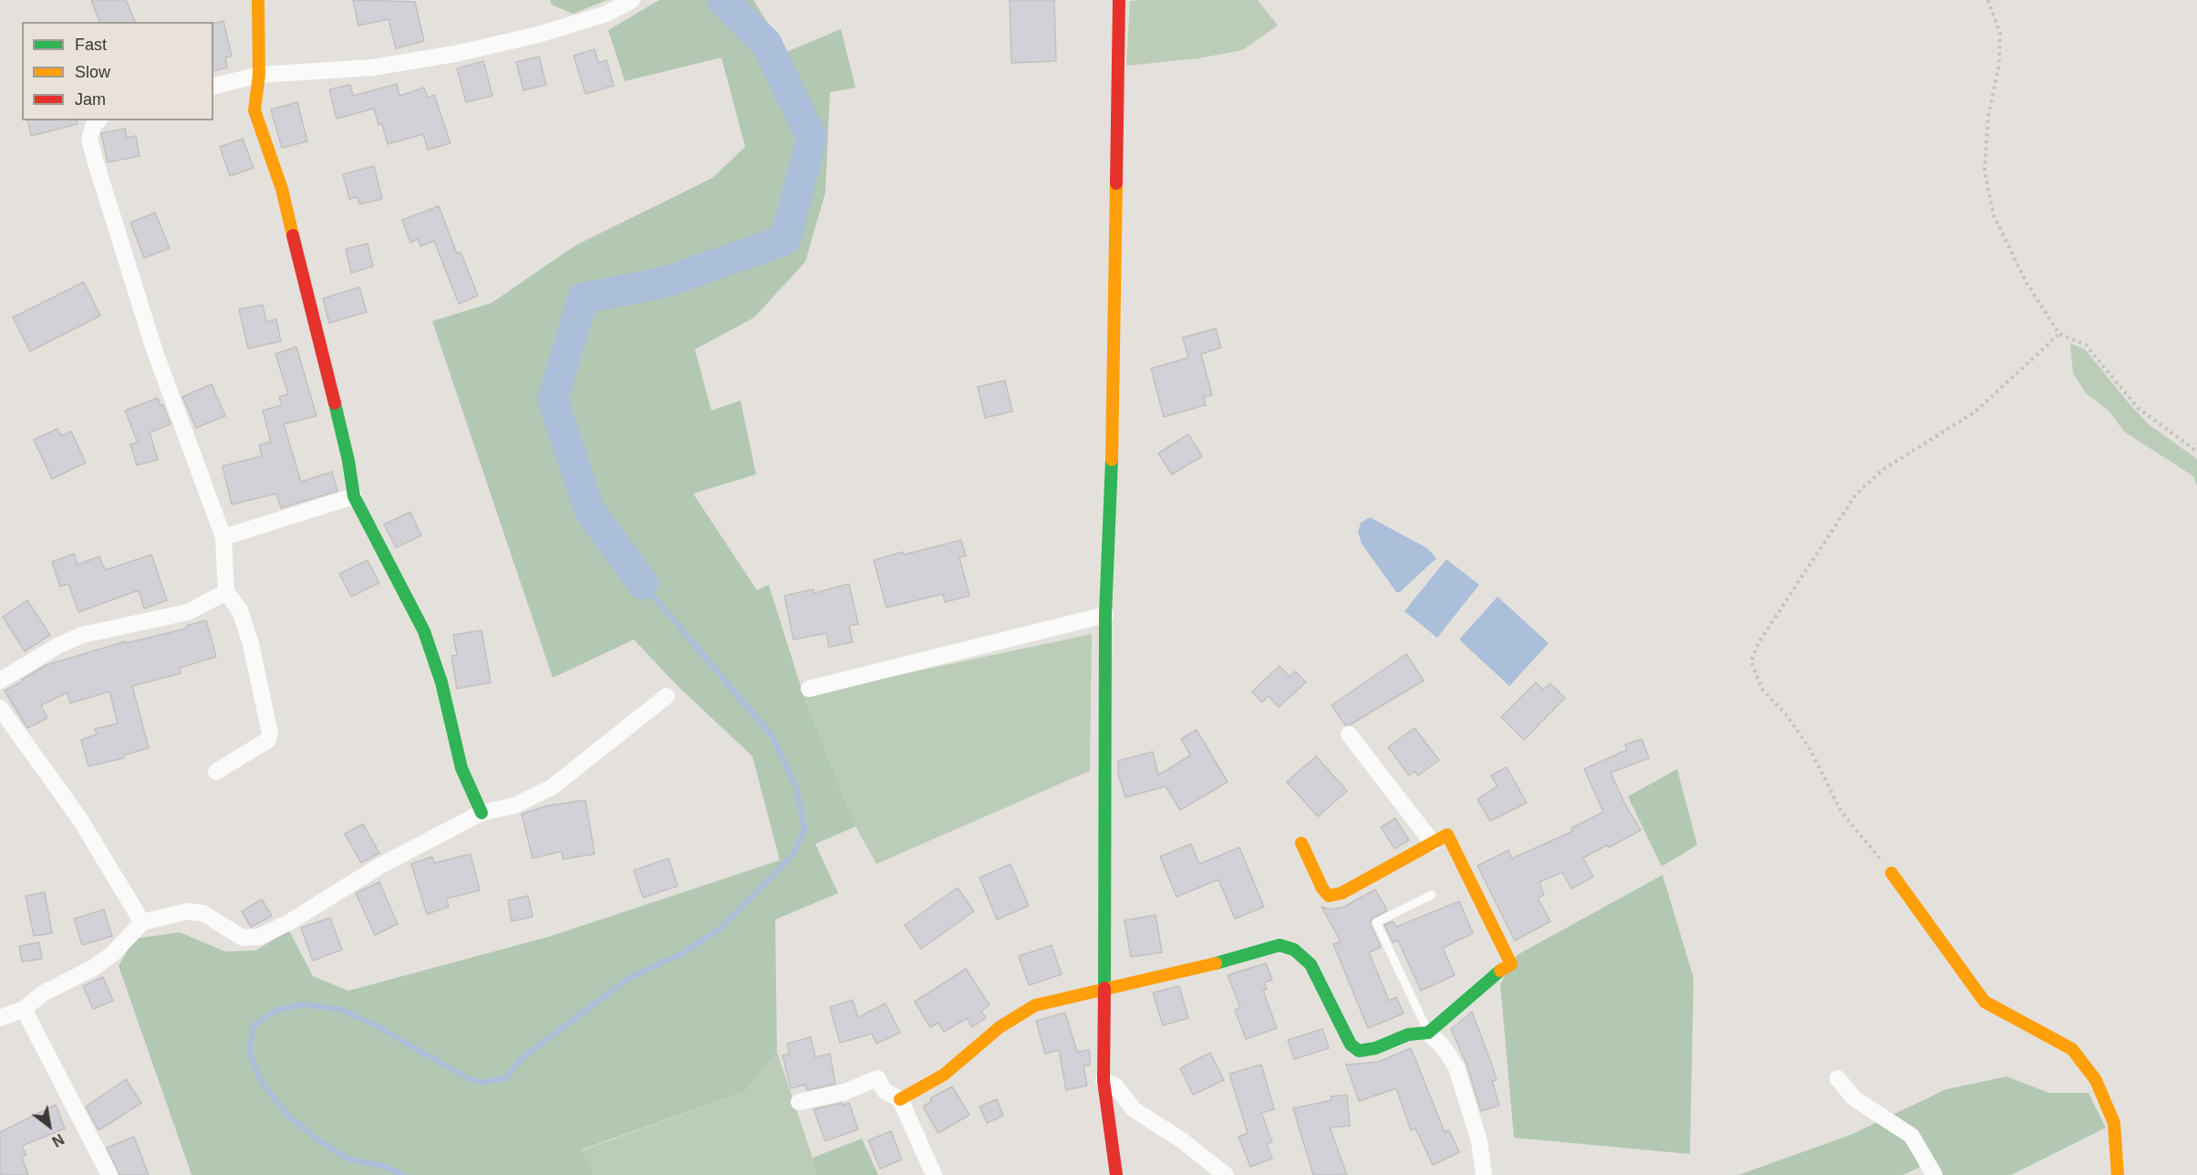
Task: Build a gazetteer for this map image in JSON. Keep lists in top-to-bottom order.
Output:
{
  "legend": ["Fast", "Slow", "Jam"],
  "north": "bottom right"
}
